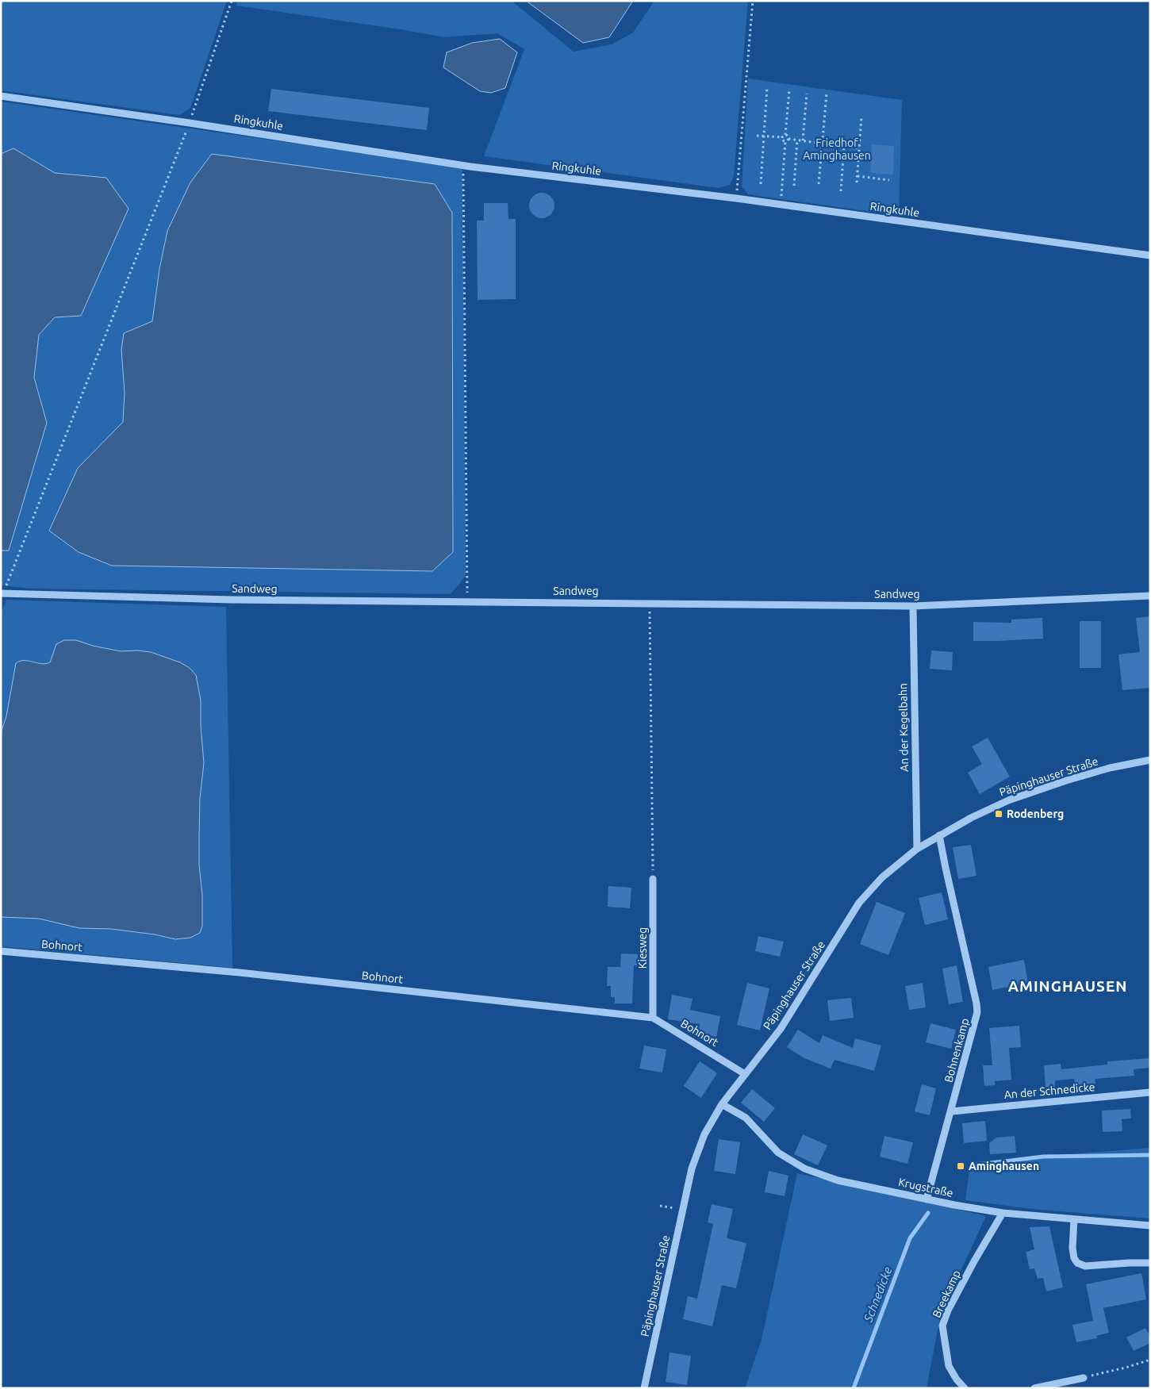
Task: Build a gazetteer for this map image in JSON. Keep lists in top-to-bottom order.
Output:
{
  "streets": {
    "street": [
      "Ringkuhle",
      "Sandweg",
      "An der Kegelbahn",
      "Päpinghauser Straße",
      "Bohnort",
      "Kiesweg",
      "Bohnenkamp",
      "An der Schnedicke",
      "Krugstraße",
      "Breekamp"
    ]
  },
  "crossings": [
    ["Sandweg", "An der Kegelbahn"],
    ["An der Kegelbahn", "Päpinghauser Straße"],
    ["Päpinghauser Straße", "Bohnort"],
    ["Päpinghauser Straße", "Bohnenkamp"],
    ["Päpinghauser Straße", "Krugstraße"],
    ["Bohnort", "Kiesweg"],
    ["Bohnenkamp", "An der Schnedicke"],
    ["Bohnenkamp", "Krugstraße"],
    ["Krugstraße", "Breekamp"]
  ],
  "districts": ["AMINGHAUSEN"],
  "water": ["Schnedicke"],
  "parks": ["Friedhof Aminghausen"],
  "places": {
    "transit": ["Rodenberg", "Aminghausen"]
  }
}
